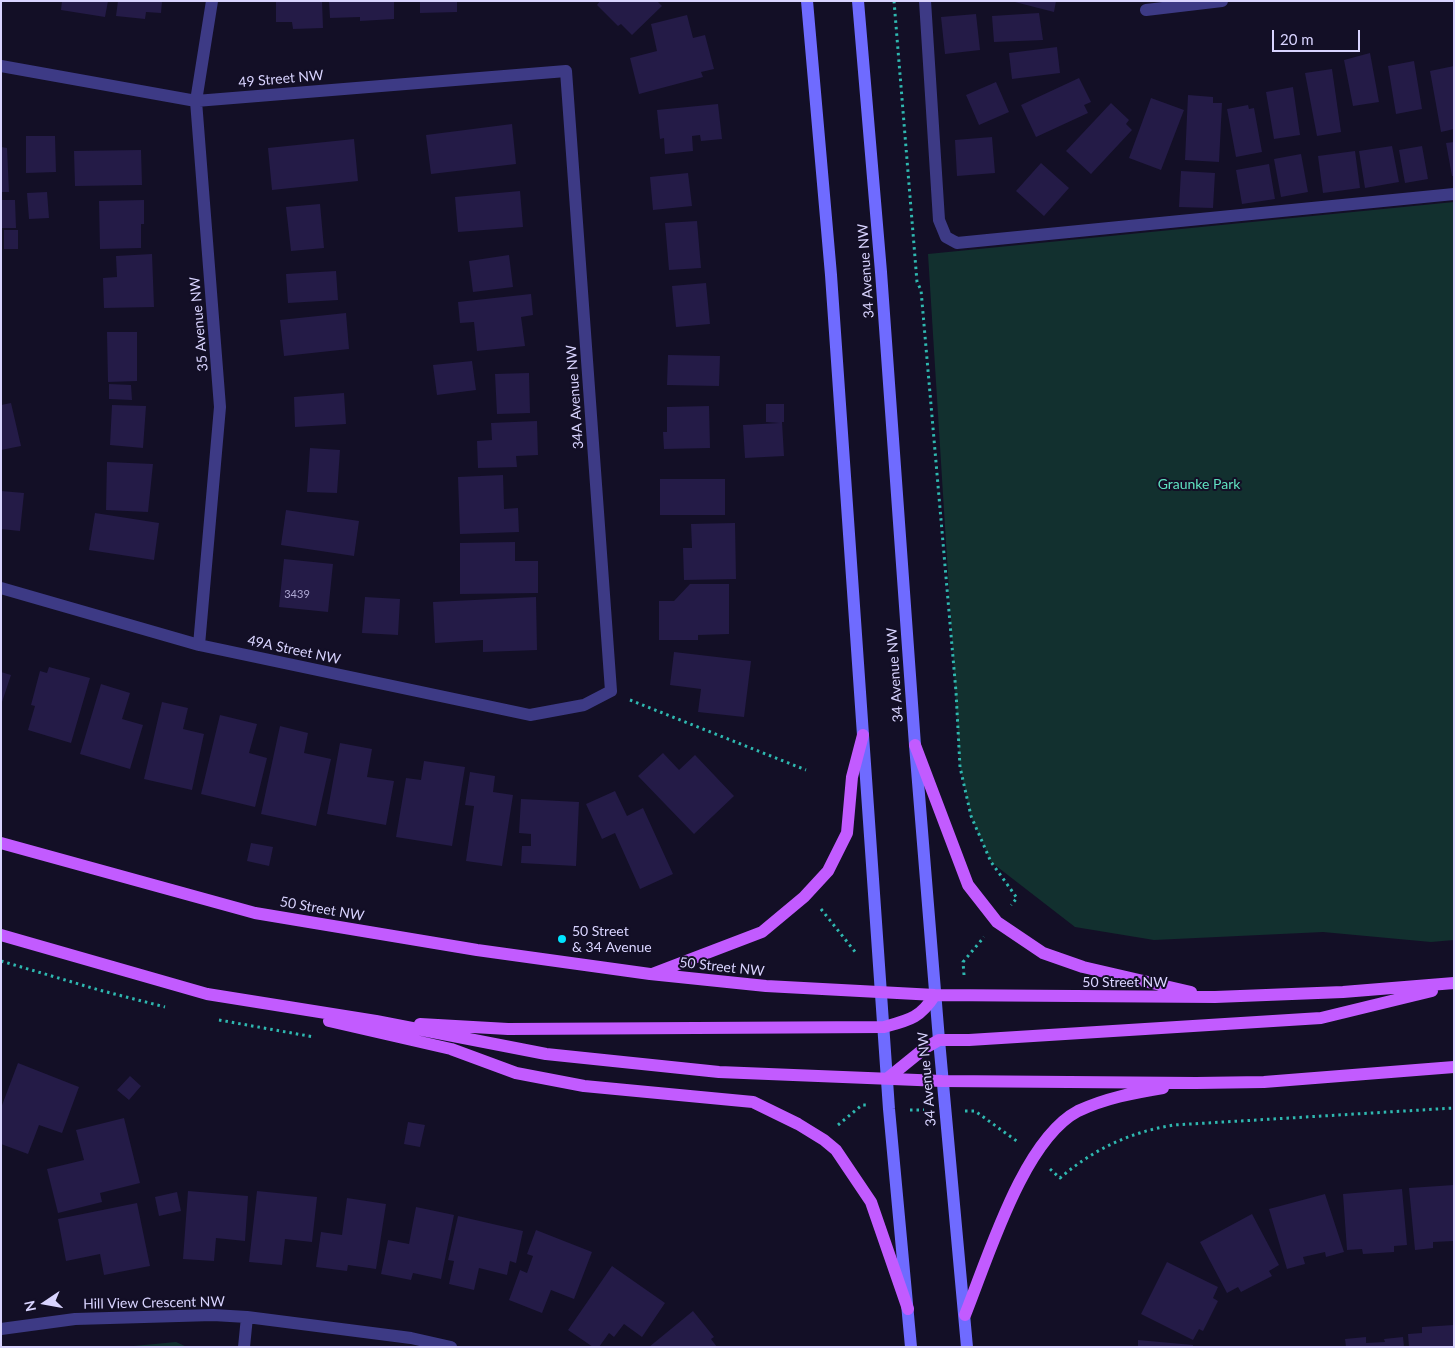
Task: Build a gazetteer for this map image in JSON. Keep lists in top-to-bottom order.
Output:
{
  "streets": {
    "main road": ["34 Avenue NW", "50 Street NW"],
    "street": [
      "49 Street NW",
      "35 Avenue NW",
      "34A Avenue NW",
      "49A Street NW",
      "Hill View Crescent NW"
    ]
  },
  "crossings": [
    ["49 Street NW", "35 Avenue NW"],
    ["49 Street NW", "34A Avenue NW"],
    ["34 Avenue NW", "50 Street NW"],
    ["35 Avenue NW", "49A Street NW"],
    ["34A Avenue NW", "49A Street NW"]
  ],
  "parks": ["Graunke Park"],
  "places": ["50 Street & 34 Avenue"],
  "house_numbers": ["3439"],
  "scale_bar": "20 m",
  "north": "left"
}
